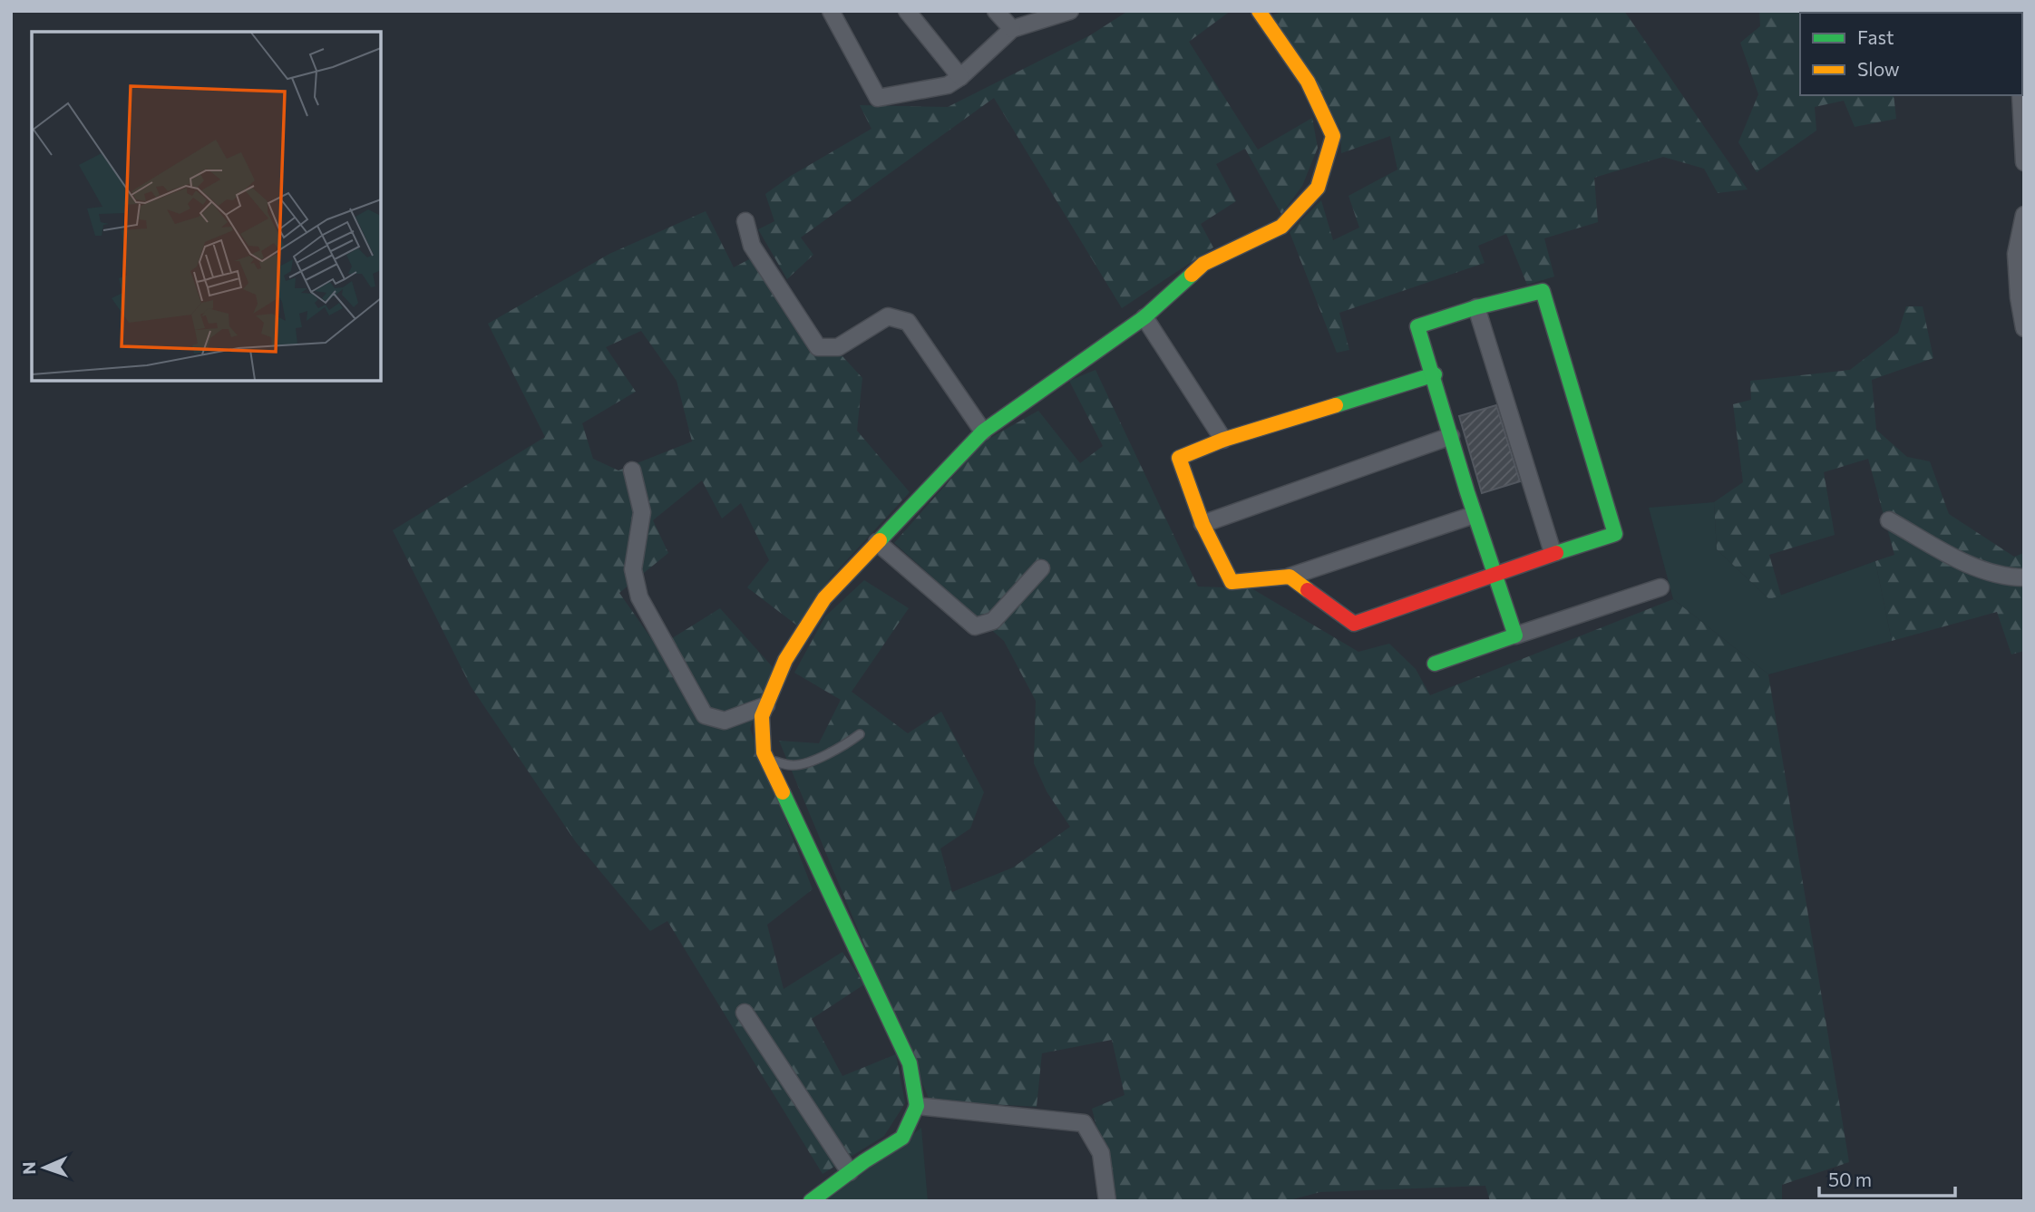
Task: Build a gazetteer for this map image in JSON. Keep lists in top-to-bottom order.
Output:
{
  "legend": ["Fast", "Slow"],
  "scale_bar": "50 m",
  "north": "left"
}
